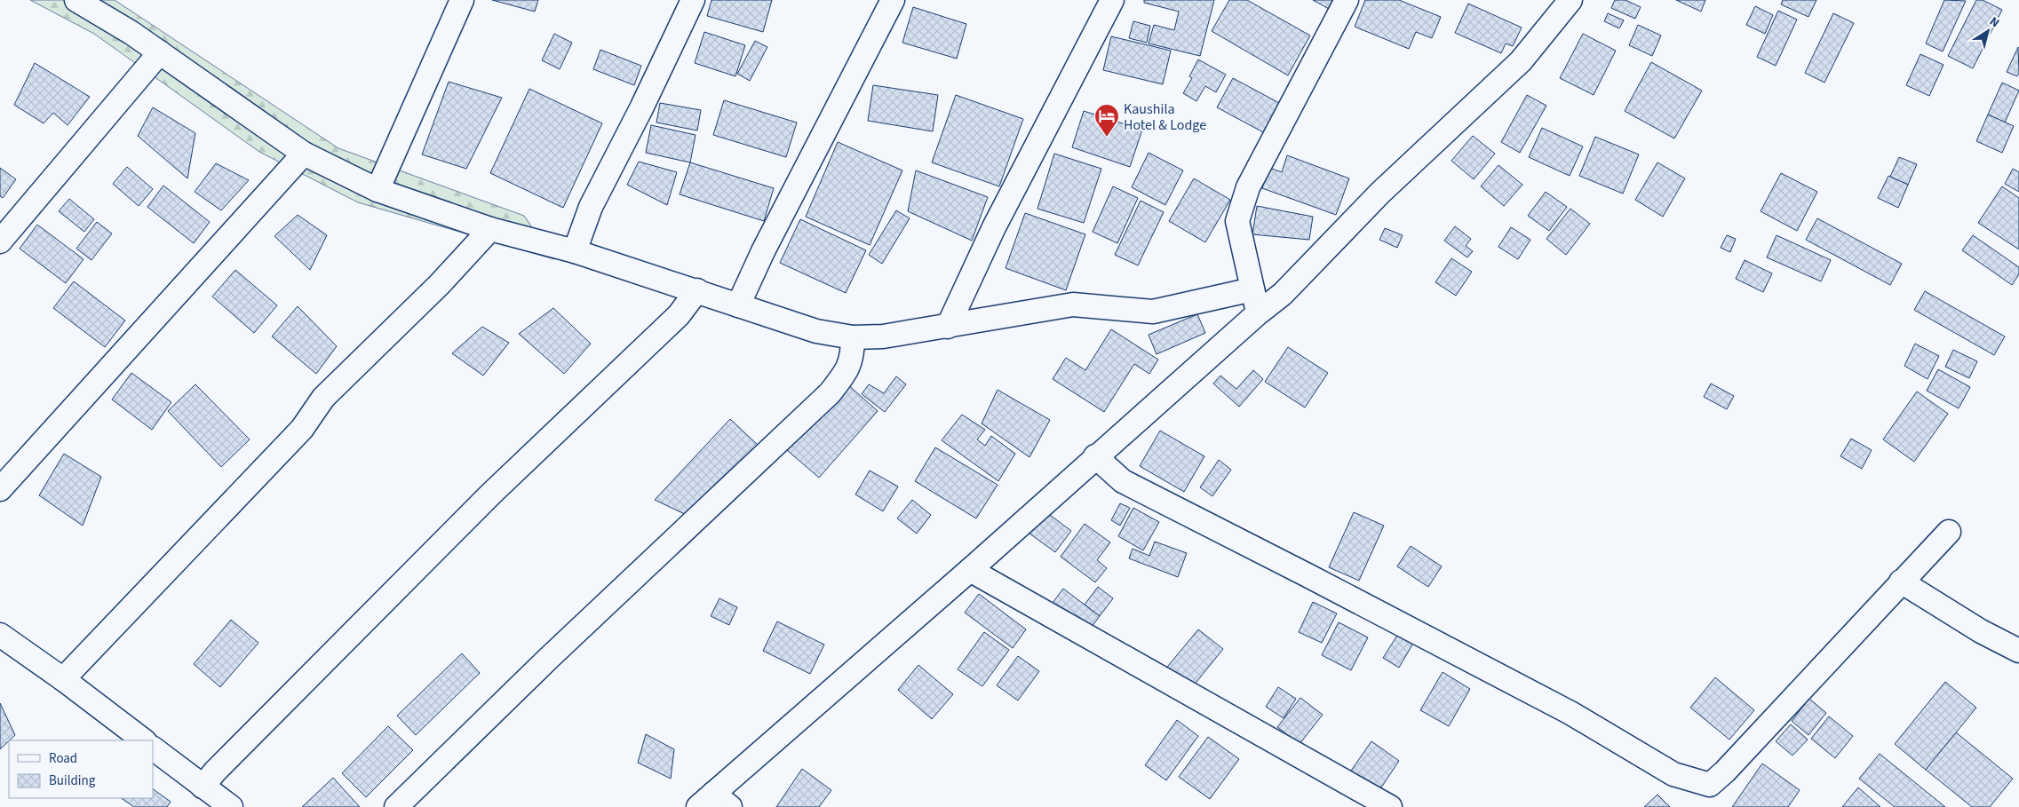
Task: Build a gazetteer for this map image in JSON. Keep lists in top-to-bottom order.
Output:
{
  "places": {
    "hotel": ["Kaushila Hotel & Lodge"]
  },
  "legend": ["Road", "Building"],
  "north": "top right"
}
